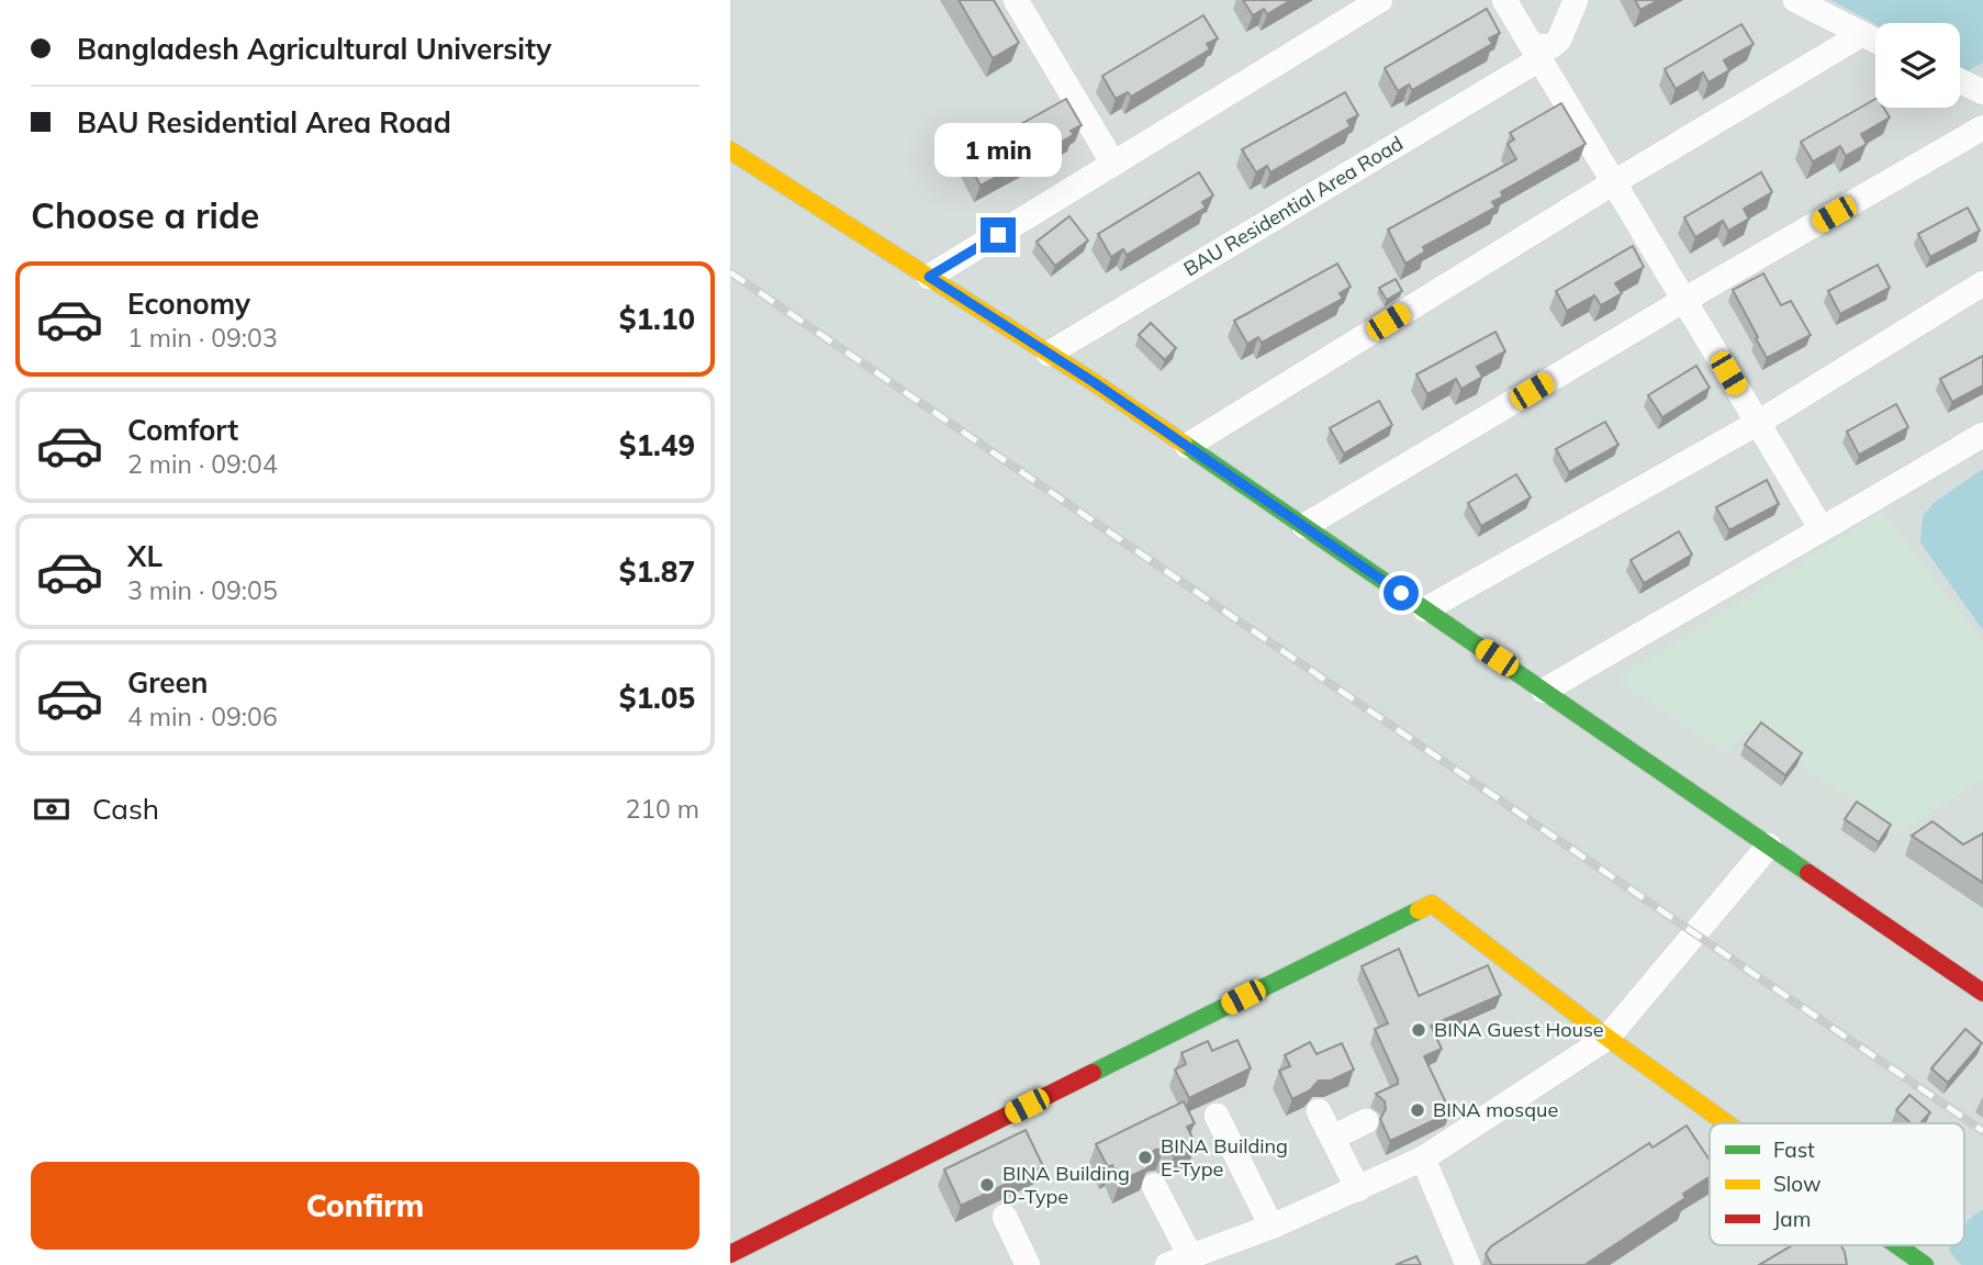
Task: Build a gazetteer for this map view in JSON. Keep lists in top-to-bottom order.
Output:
{
  "streets": {
    "street": ["BAU Residential Area Road"]
  },
  "places": [
    "BINA Guest House",
    "BINA mosque",
    "BINA Building E-Type",
    "BINA Building D-Type"
  ],
  "legend": ["Fast", "Slow", "Jam"],
  "page": {
    "banner": ["Bangladesh Agricultural University", "BAU Residential Area Road"],
    "bubble": "1 min",
    "heading": "Choose a ride",
    "list": [
      {
        "name": "Economy",
        "note": "1 min · 09:03",
        "value": "$1.10"
      },
      {
        "name": "Comfort",
        "note": "2 min · 09:04",
        "value": "$1.49"
      },
      {
        "name": "XL",
        "note": "3 min · 09:05",
        "value": "$1.87"
      },
      {
        "name": "Green",
        "note": "4 min · 09:06",
        "value": "$1.05"
      }
    ],
    "pay": ["Cash", "210 m"],
    "buttons": "Confirm"
  }
}
